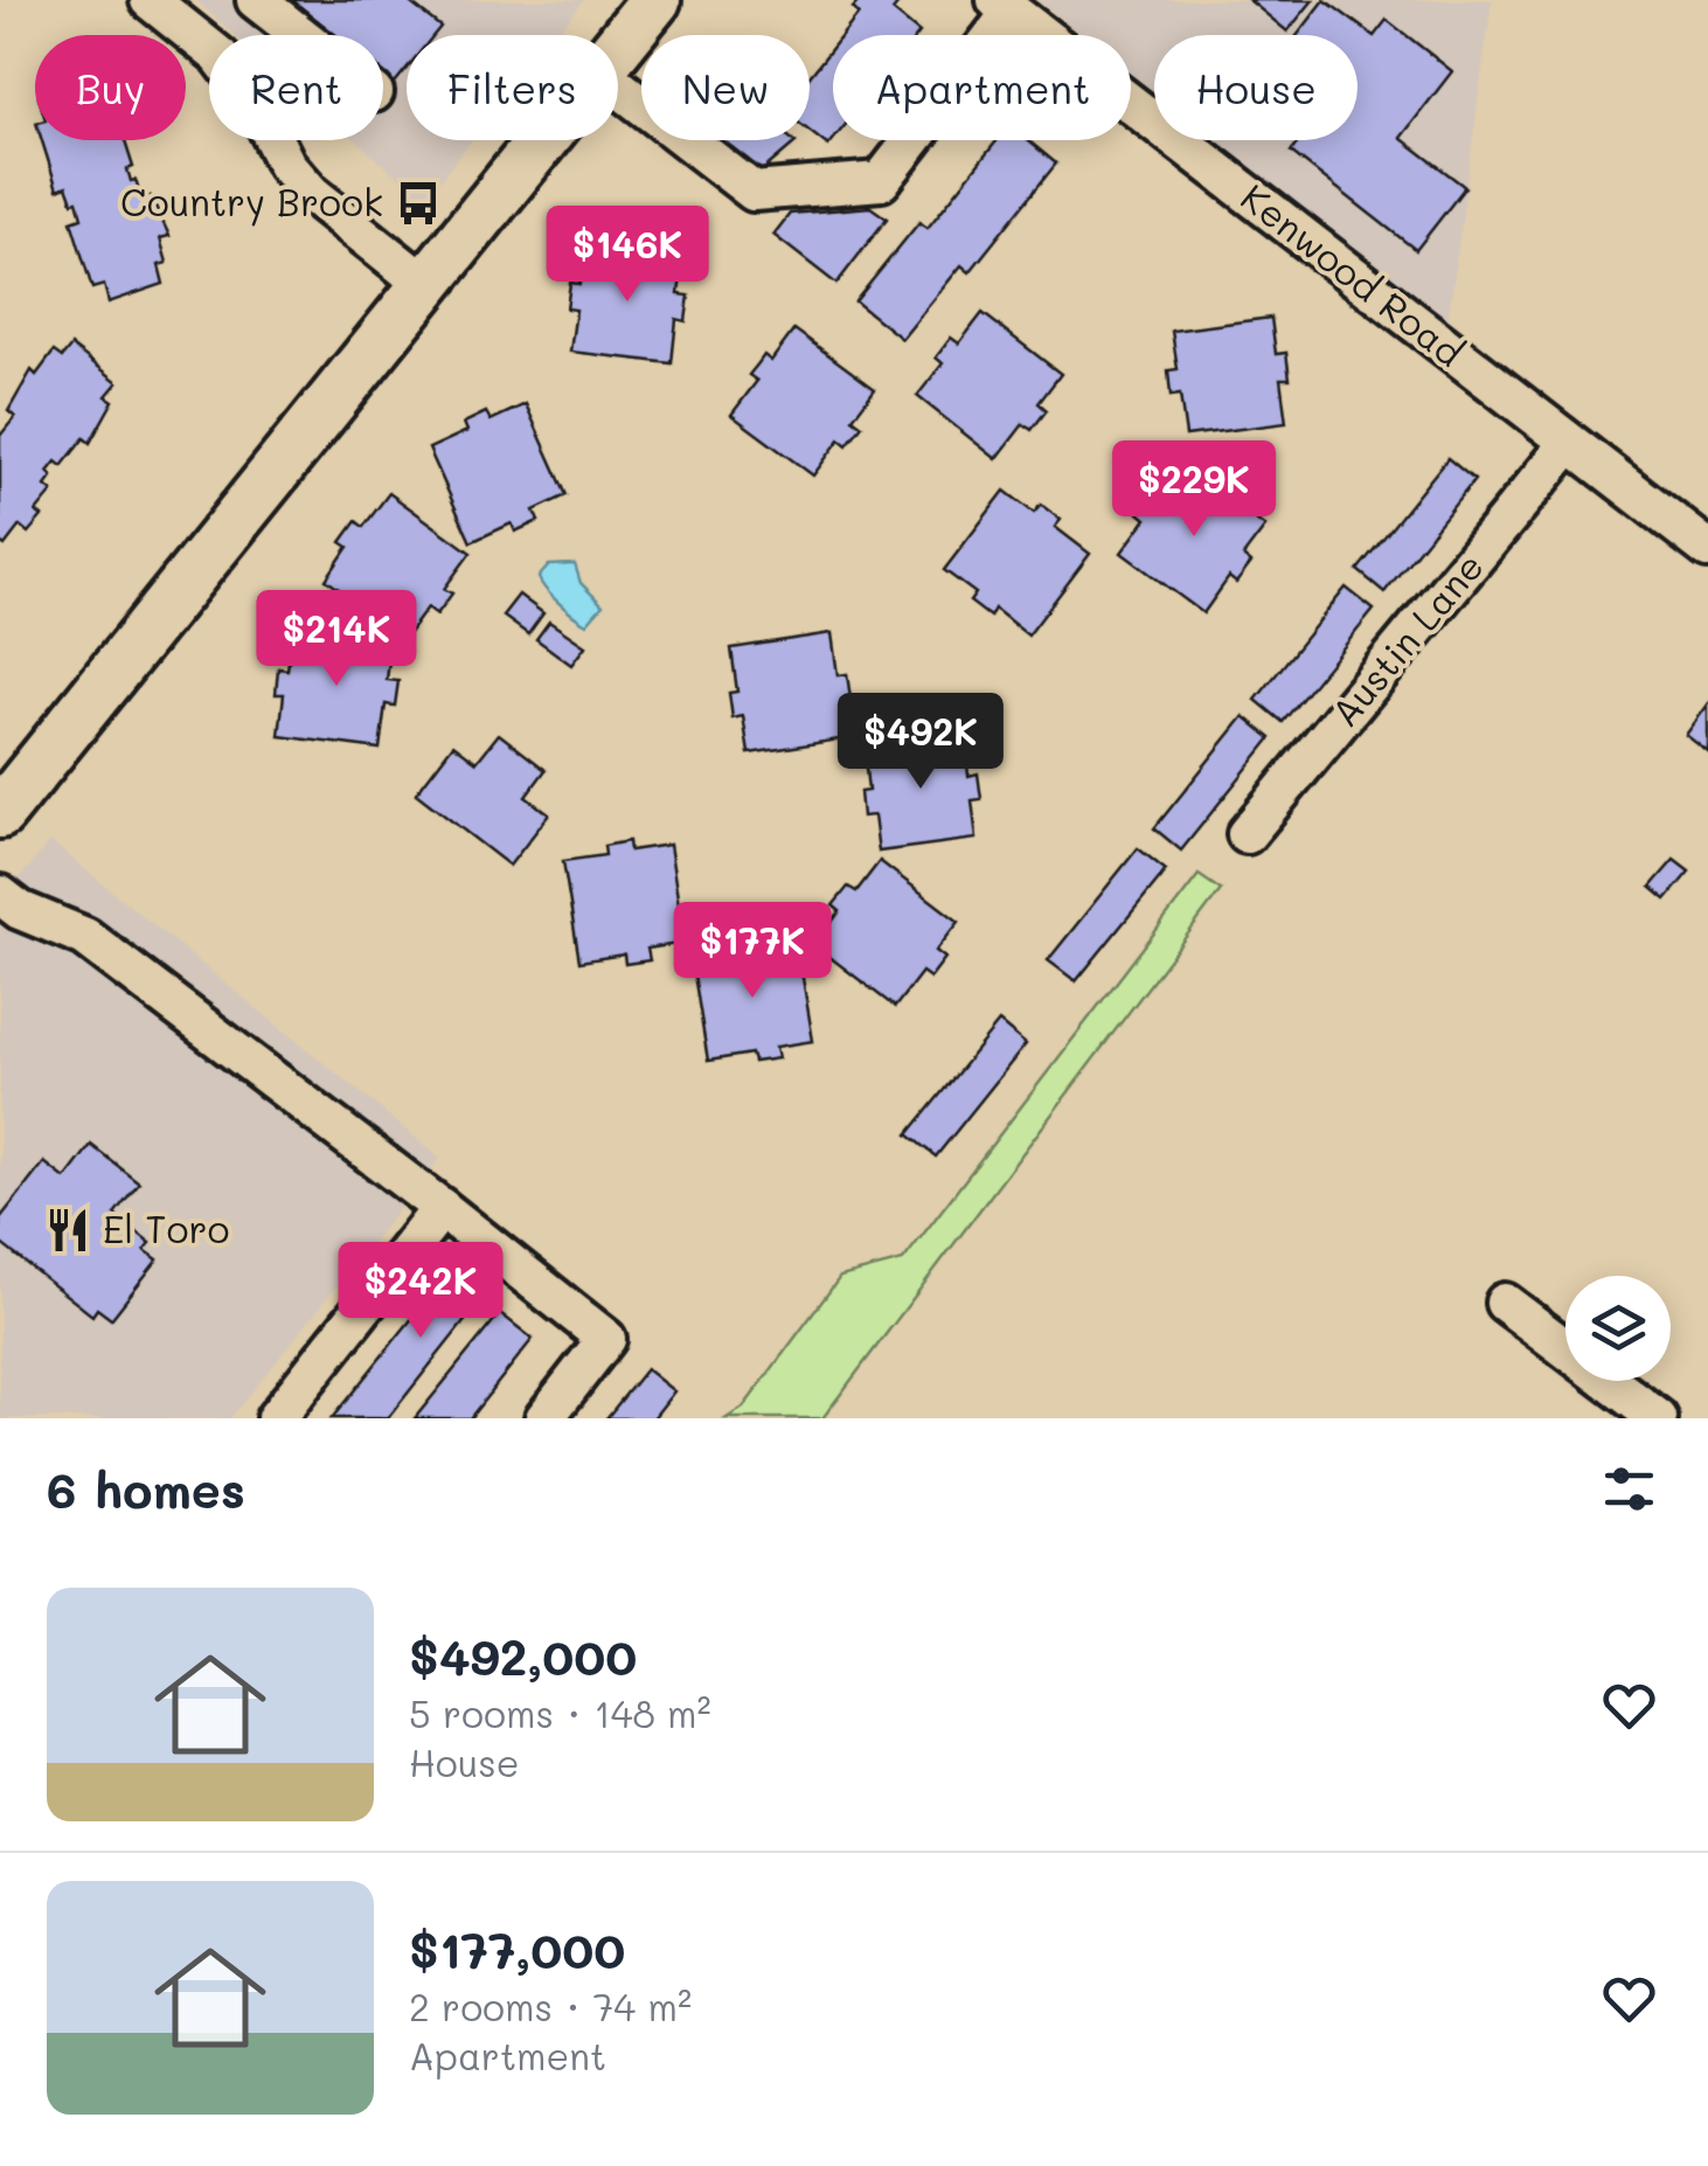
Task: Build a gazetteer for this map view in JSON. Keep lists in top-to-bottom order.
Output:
{
  "streets": {
    "street": ["Kenwood Road", "Austin Lane"]
  },
  "crossings": [
    ["Kenwood Road", "Austin Lane"]
  ],
  "places": {
    "bus stop": ["Country Brook"],
    "restaurant": ["El Toro"]
  },
  "page": {
    "chip": [
      "Buy",
      "Rent",
      "Filters",
      "New",
      "Apartment",
      "House"
    ],
    "price": [
      "$146K",
      "$229K",
      "$214K",
      "$492K",
      "$177K",
      "$242K"
    ],
    "heading": "6 homes",
    "list": [
      {
        "name": "$492,000",
        "note": "5 rooms · 148 m² · House"
      },
      {
        "name": "$177,000",
        "note": "2 rooms · 74 m² · Apartment"
      }
    ]
  }
}
